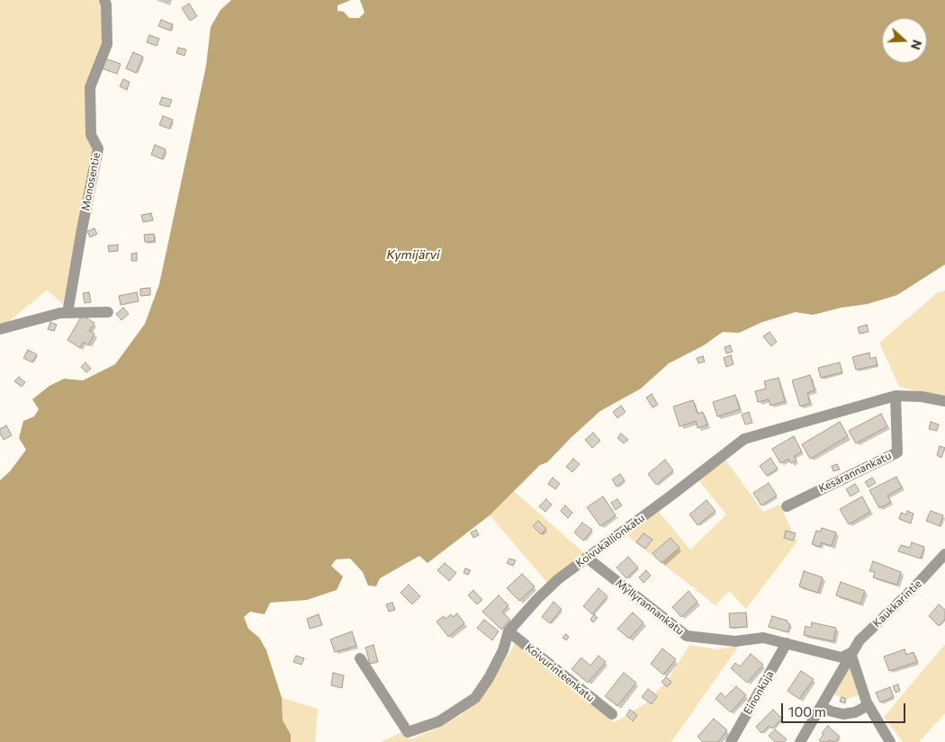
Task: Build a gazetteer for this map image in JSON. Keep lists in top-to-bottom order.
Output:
{
  "streets": {
    "street": [
      "Monosentie",
      "Kesärannankatu",
      "Koivukallionkatu",
      "Kaukkarintie",
      "Myllyrannankatu",
      "Koivurinteenkatu",
      "Einonkuja"
    ]
  },
  "crossings": [
    ["Kesärannankatu", "Koivukallionkatu"],
    ["Koivukallionkatu", "Myllyrannankatu"],
    ["Koivukallionkatu", "Koivurinteenkatu"],
    ["Kaukkarintie", "Myllyrannankatu"],
    ["Myllyrannankatu", "Einonkuja"]
  ],
  "water": ["Kymijärvi"],
  "scale_bar": "100 m",
  "north": "right"
}
